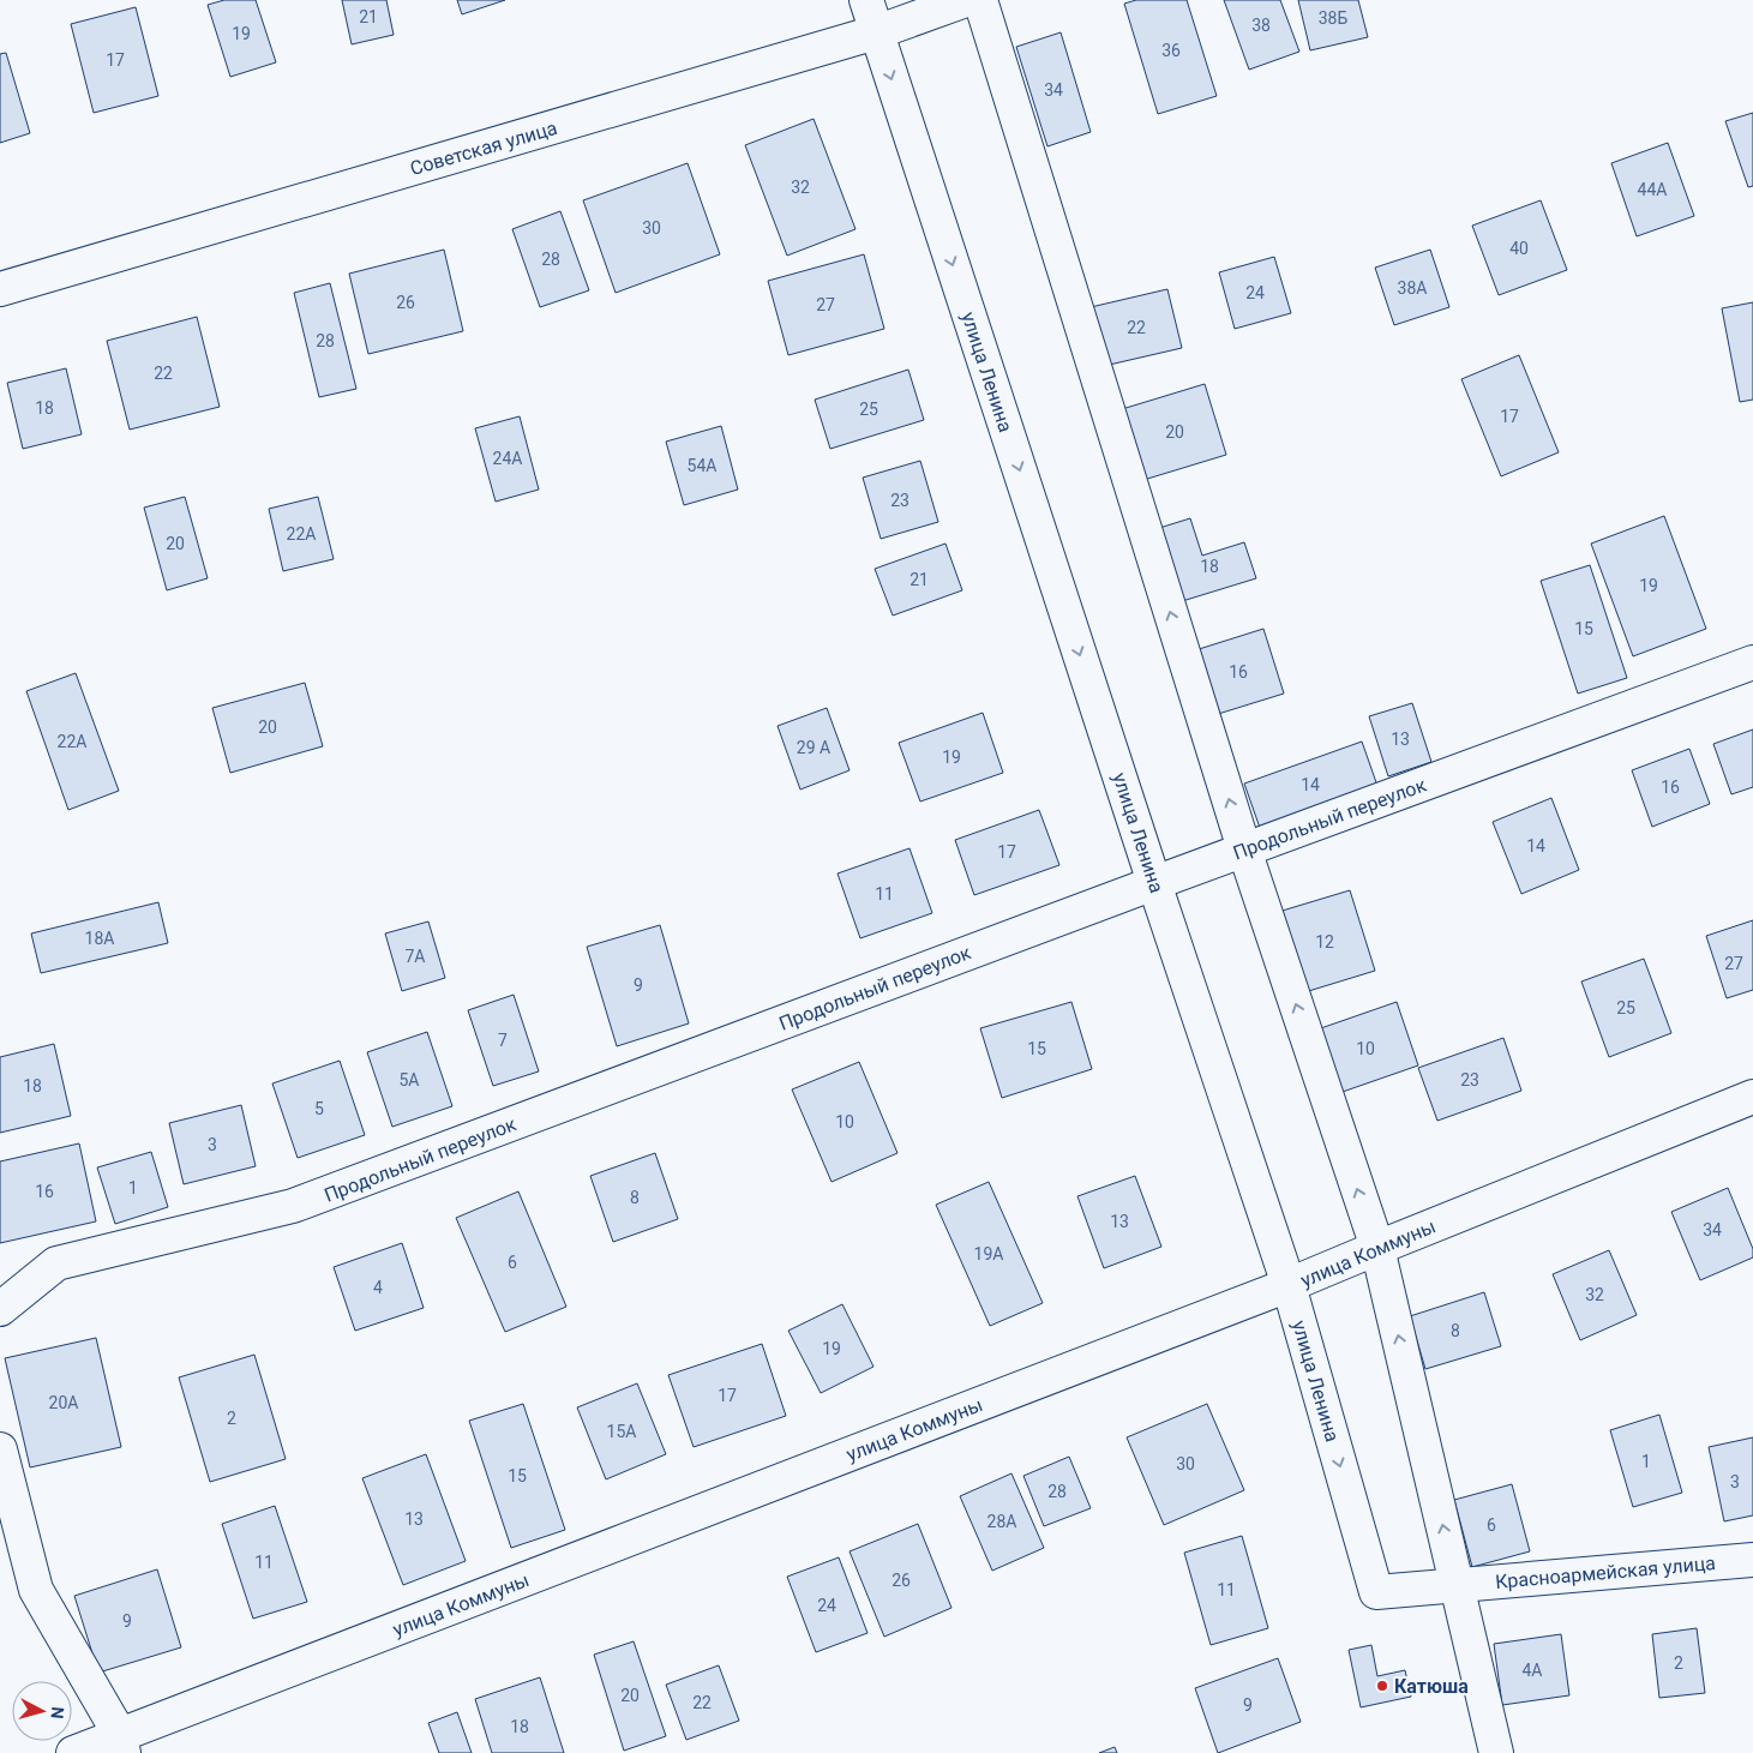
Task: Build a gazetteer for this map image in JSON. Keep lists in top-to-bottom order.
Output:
{
  "streets": {
    "street": [
      "Советская улица",
      "улица Ленина",
      "Продольный переулок",
      "улица Коммуны",
      "Красноармейская улица"
    ]
  },
  "crossings": [
    ["Советская улица", "улица Ленина"],
    ["улица Ленина", "Продольный переулок"],
    ["улица Ленина", "улица Коммуны"],
    ["улица Ленина", "Красноармейская улица"]
  ],
  "places": ["Катюша"],
  "house_numbers": [
    "21",
    "38Б",
    "38",
    "19",
    "36",
    "17",
    "34",
    "32",
    "44А",
    "30",
    "40",
    "28",
    "38А",
    "24",
    "26",
    "27",
    "22",
    "28",
    "22",
    "18",
    "25",
    "17",
    "20",
    "24А",
    "54А",
    "23",
    "22А",
    "20",
    "18",
    "21",
    "19",
    "15",
    "16",
    "20",
    "13",
    "22А",
    "29 А",
    "19",
    "14",
    "16",
    "14",
    "17",
    "11",
    "18А",
    "12",
    "7А",
    "27",
    "9",
    "25",
    "7",
    "15",
    "10",
    "5А",
    "23",
    "18",
    "5",
    "10",
    "3",
    "1",
    "16",
    "8",
    "13",
    "34",
    "19А",
    "6",
    "4",
    "32",
    "8",
    "19",
    "17",
    "20А",
    "2",
    "15А",
    "1",
    "30",
    "15",
    "3",
    "28",
    "13",
    "28А",
    "6",
    "11",
    "26",
    "11",
    "24",
    "9",
    "2",
    "4А",
    "20",
    "22",
    "9",
    "18"
  ],
  "north": "right"
}
